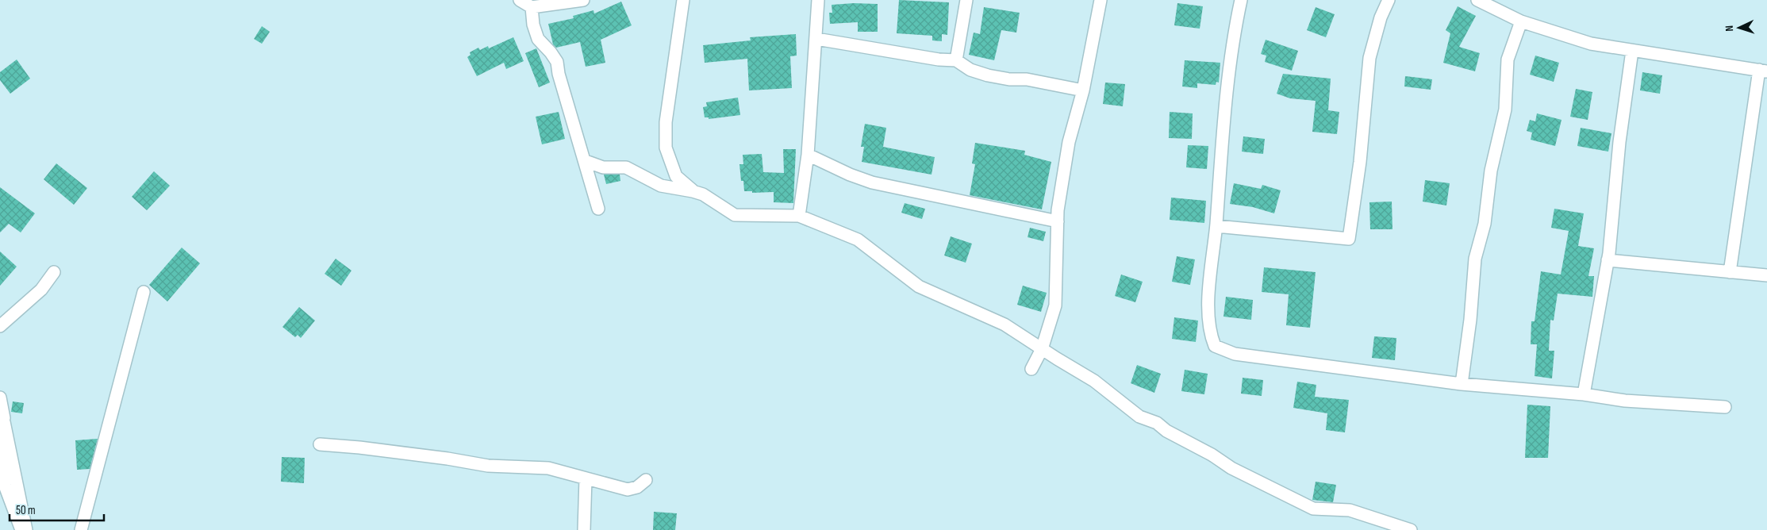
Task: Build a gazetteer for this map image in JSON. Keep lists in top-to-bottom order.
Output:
{
  "scale_bar": "50 m",
  "north": "left"
}
